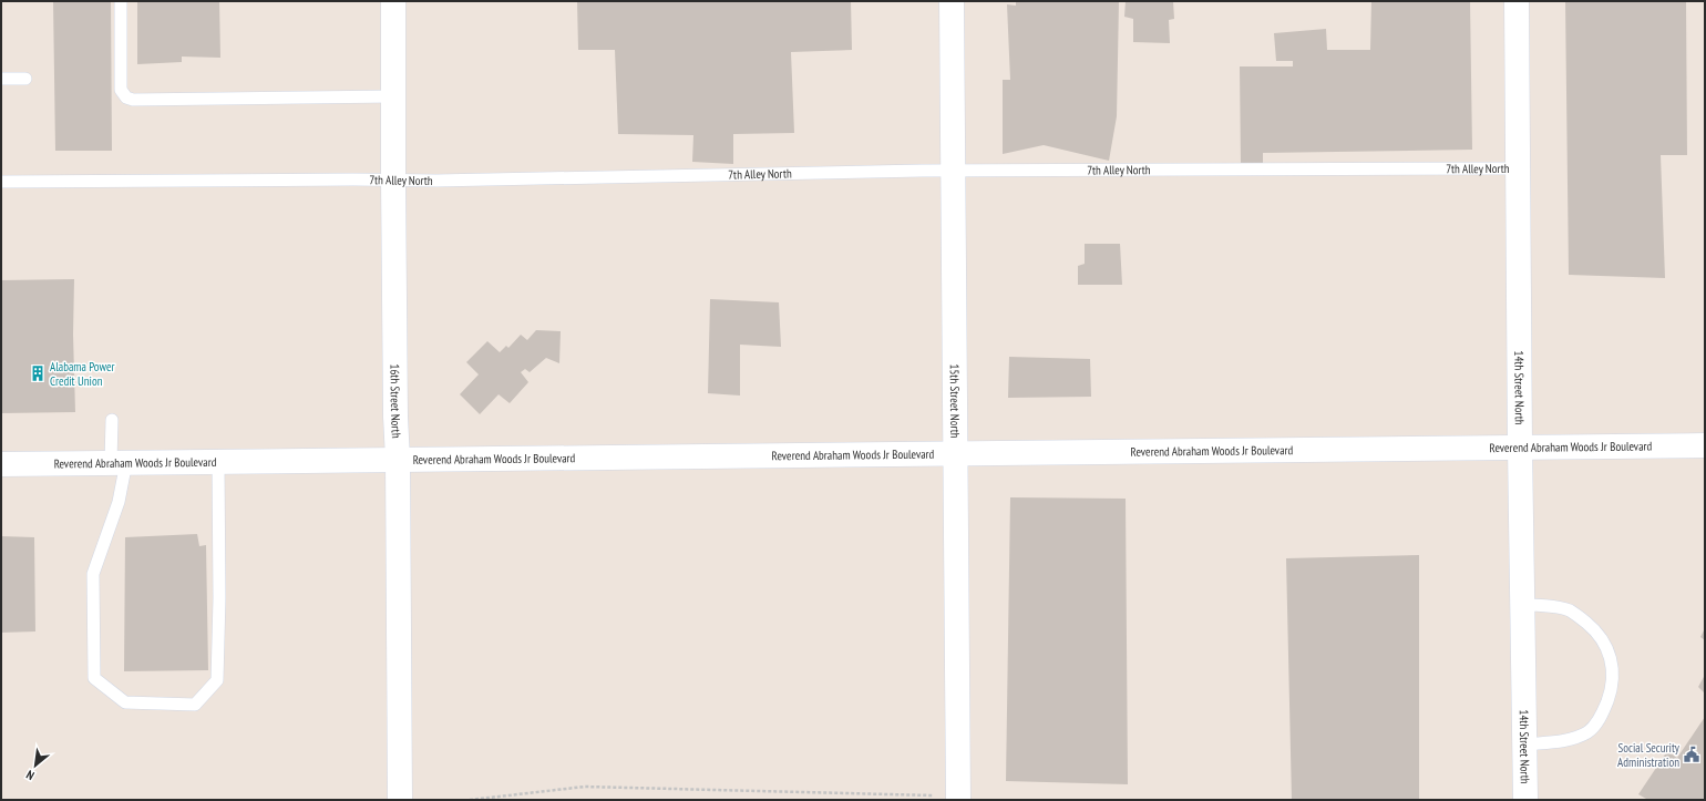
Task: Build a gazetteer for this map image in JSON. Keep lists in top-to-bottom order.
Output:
{
  "streets": {
    "street": [
      "14th Street North",
      "16th Street North",
      "15th Street North",
      "Reverend Abraham Woods Jr Boulevard"
    ],
    "lane": ["7th Alley North"]
  },
  "crossings": [
    ["7th Alley North", "14th Street North"],
    ["7th Alley North", "16th Street North"],
    ["7th Alley North", "15th Street North"],
    ["14th Street North", "Reverend Abraham Woods Jr Boulevard"],
    ["16th Street North", "Reverend Abraham Woods Jr Boulevard"],
    ["15th Street North", "Reverend Abraham Woods Jr Boulevard"]
  ],
  "places": {
    "building": ["Alabama Power Credit Union"],
    "public building": ["Social Security Administration"]
  },
  "north": "bottom left"
}
